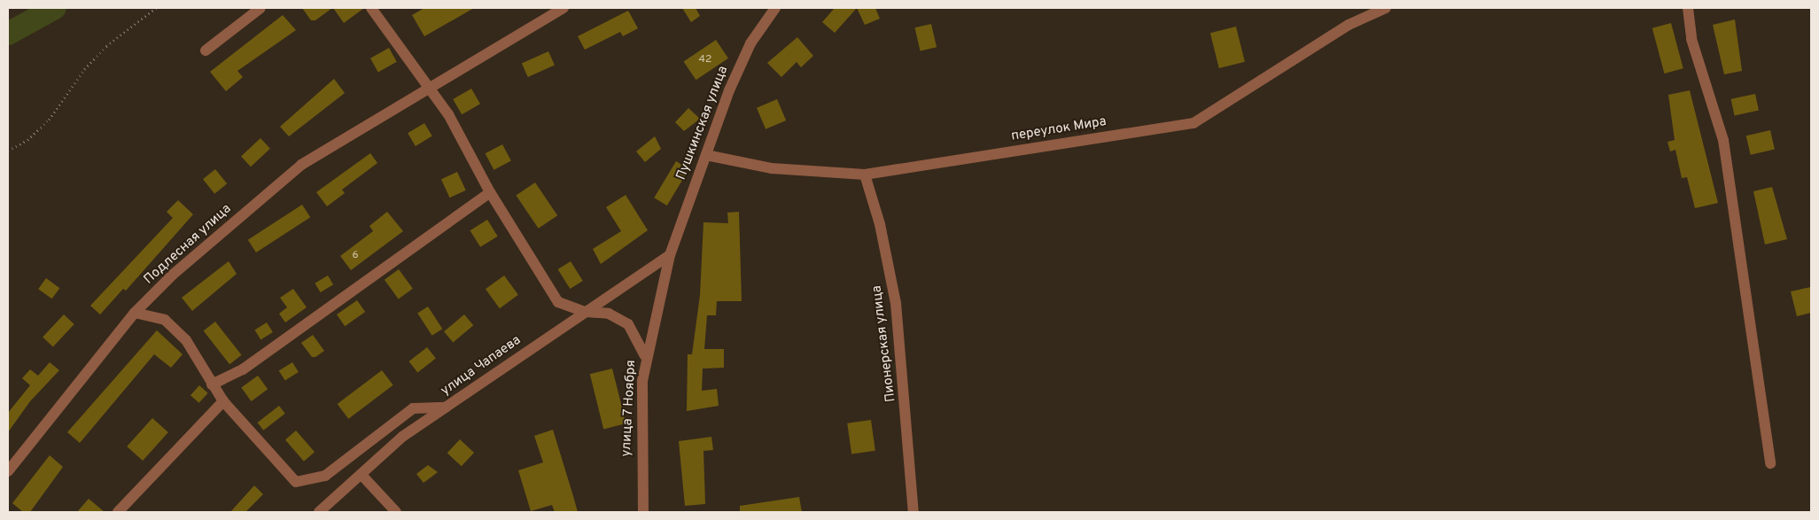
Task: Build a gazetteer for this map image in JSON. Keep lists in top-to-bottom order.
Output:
{
  "streets": {
    "street": [
      "Пушкинская улица",
      "переулок Мира",
      "Подлесная улица",
      "Пионерская улица",
      "улица Чапаева",
      "улица 7 Ноября"
    ]
  },
  "crossings": [
    ["Пушкинская улица", "переулок Мира"],
    ["Пушкинская улица", "улица Чапаева"],
    ["Пушкинская улица", "улица 7 Ноября"],
    ["переулок Мира", "Пионерская улица"],
    ["улица Чапаева", "улица 7 Ноября"]
  ],
  "house_numbers": ["42", "6"]
}
